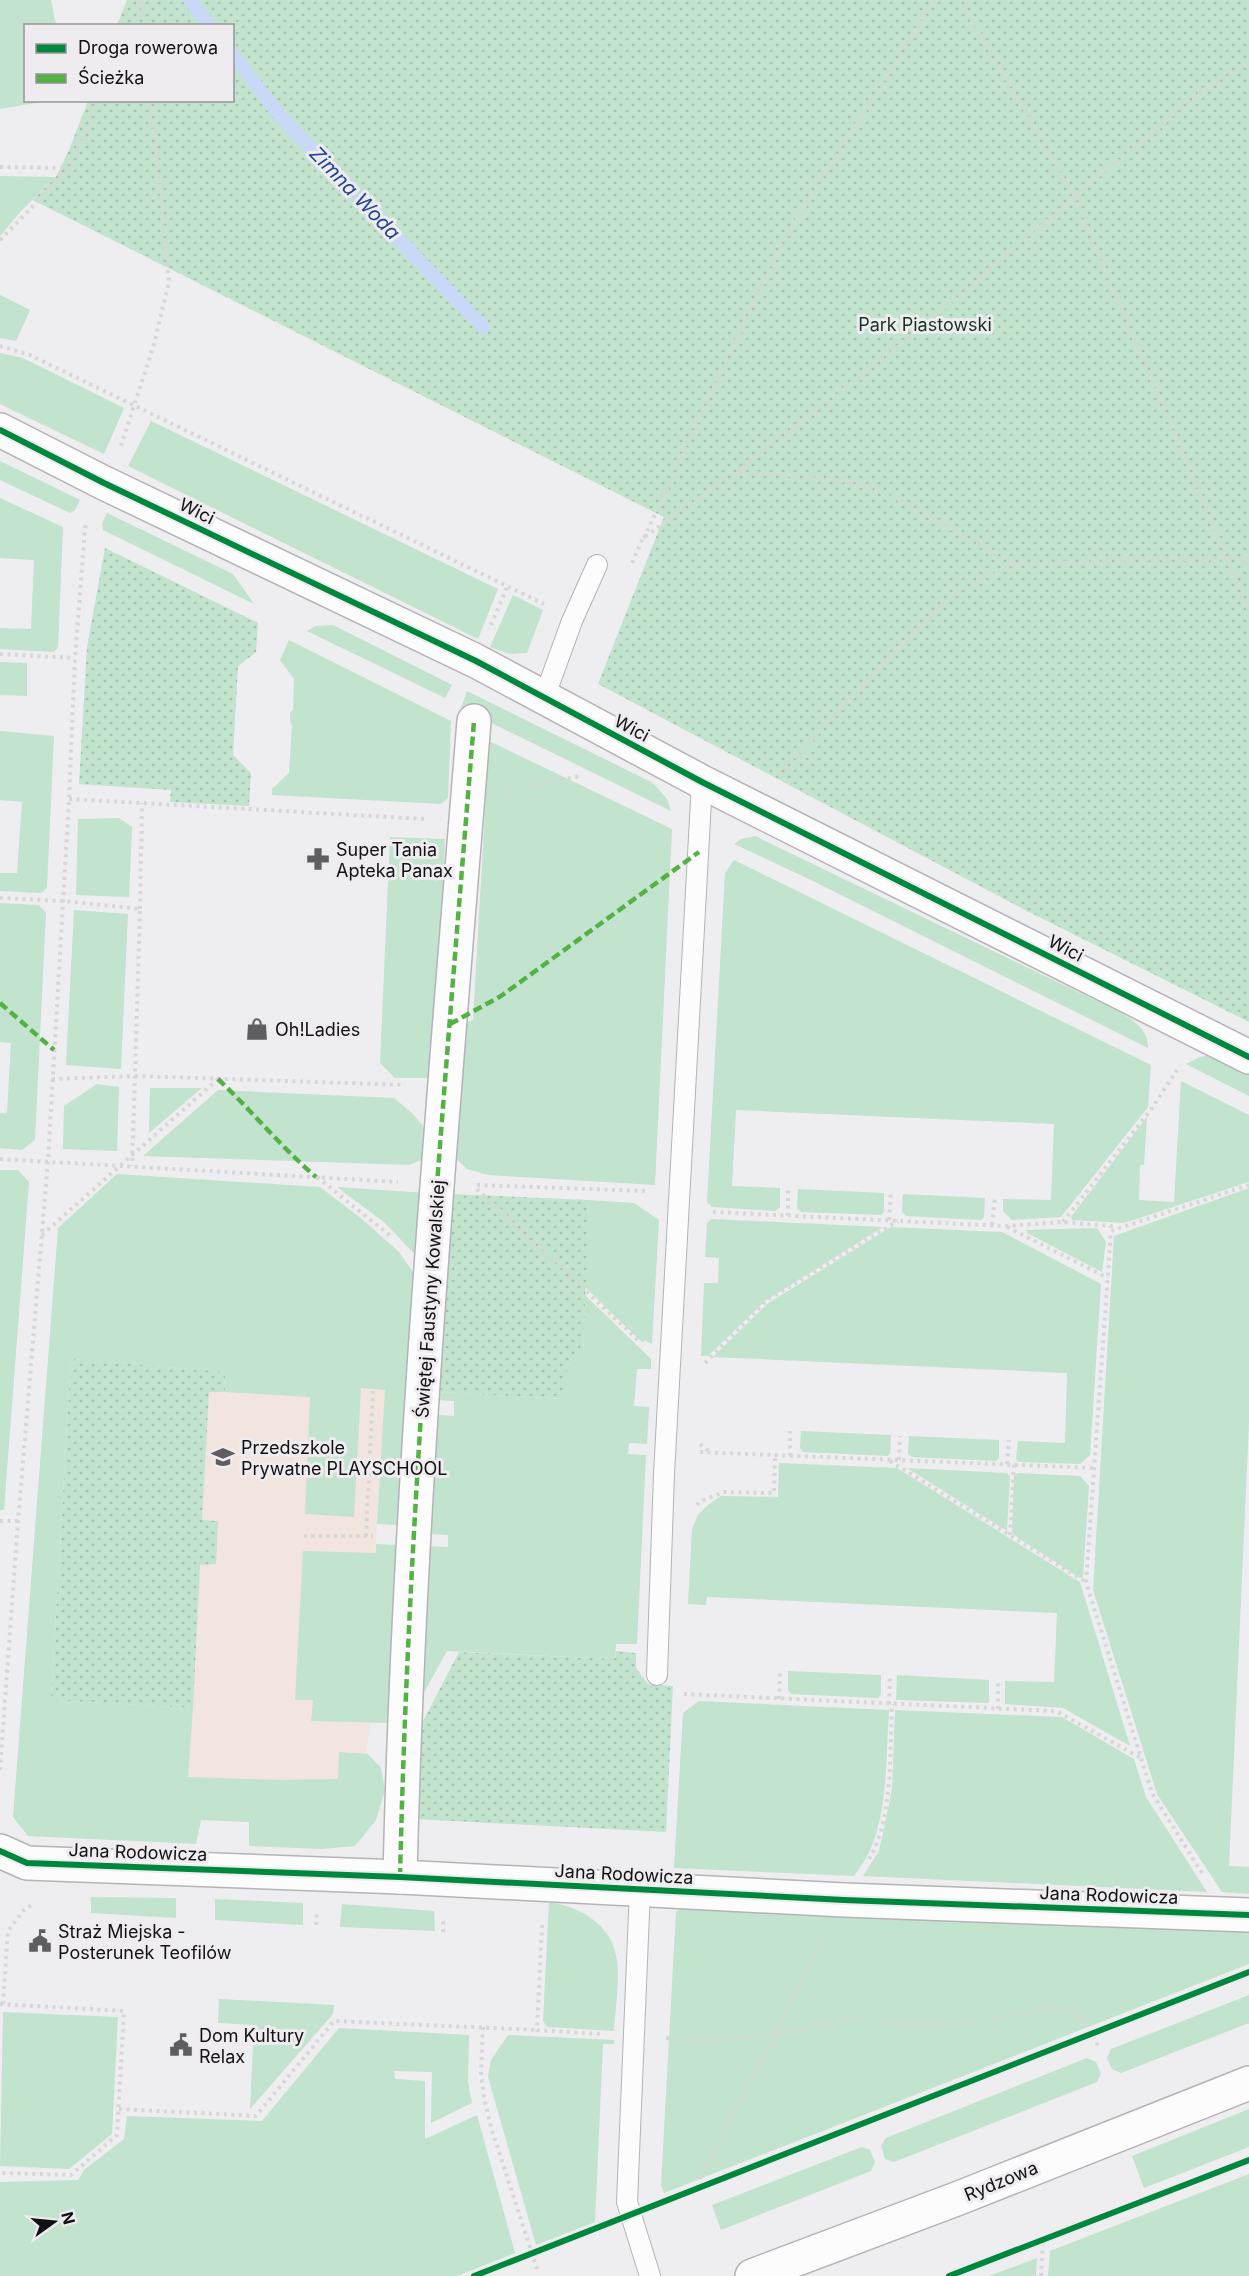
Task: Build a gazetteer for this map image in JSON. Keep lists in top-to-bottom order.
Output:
{
  "streets": {
    "street": [
      "Wici",
      "Świętej Faustyny Kowalskiej",
      "Jana Rodowicza",
      "Rydzowa"
    ]
  },
  "crossings": [
    ["Świętej Faustyny Kowalskiej", "Jana Rodowicza"]
  ],
  "water": ["Zimna Woda"],
  "parks": ["Park Piastowski"],
  "places": {
    "pharmacy": ["Super Tania Apteka Panax"],
    "shop": ["Oh!Ladies"],
    "school or university": ["Przedszkole Prywatne PLAYSCHOOL"],
    "public building": ["Straż Miejska - Posterunek Teofilów", "Dom Kultury Relax"]
  },
  "legend": ["Droga rowerowa", "Ścieżka"],
  "north": "right"
}
